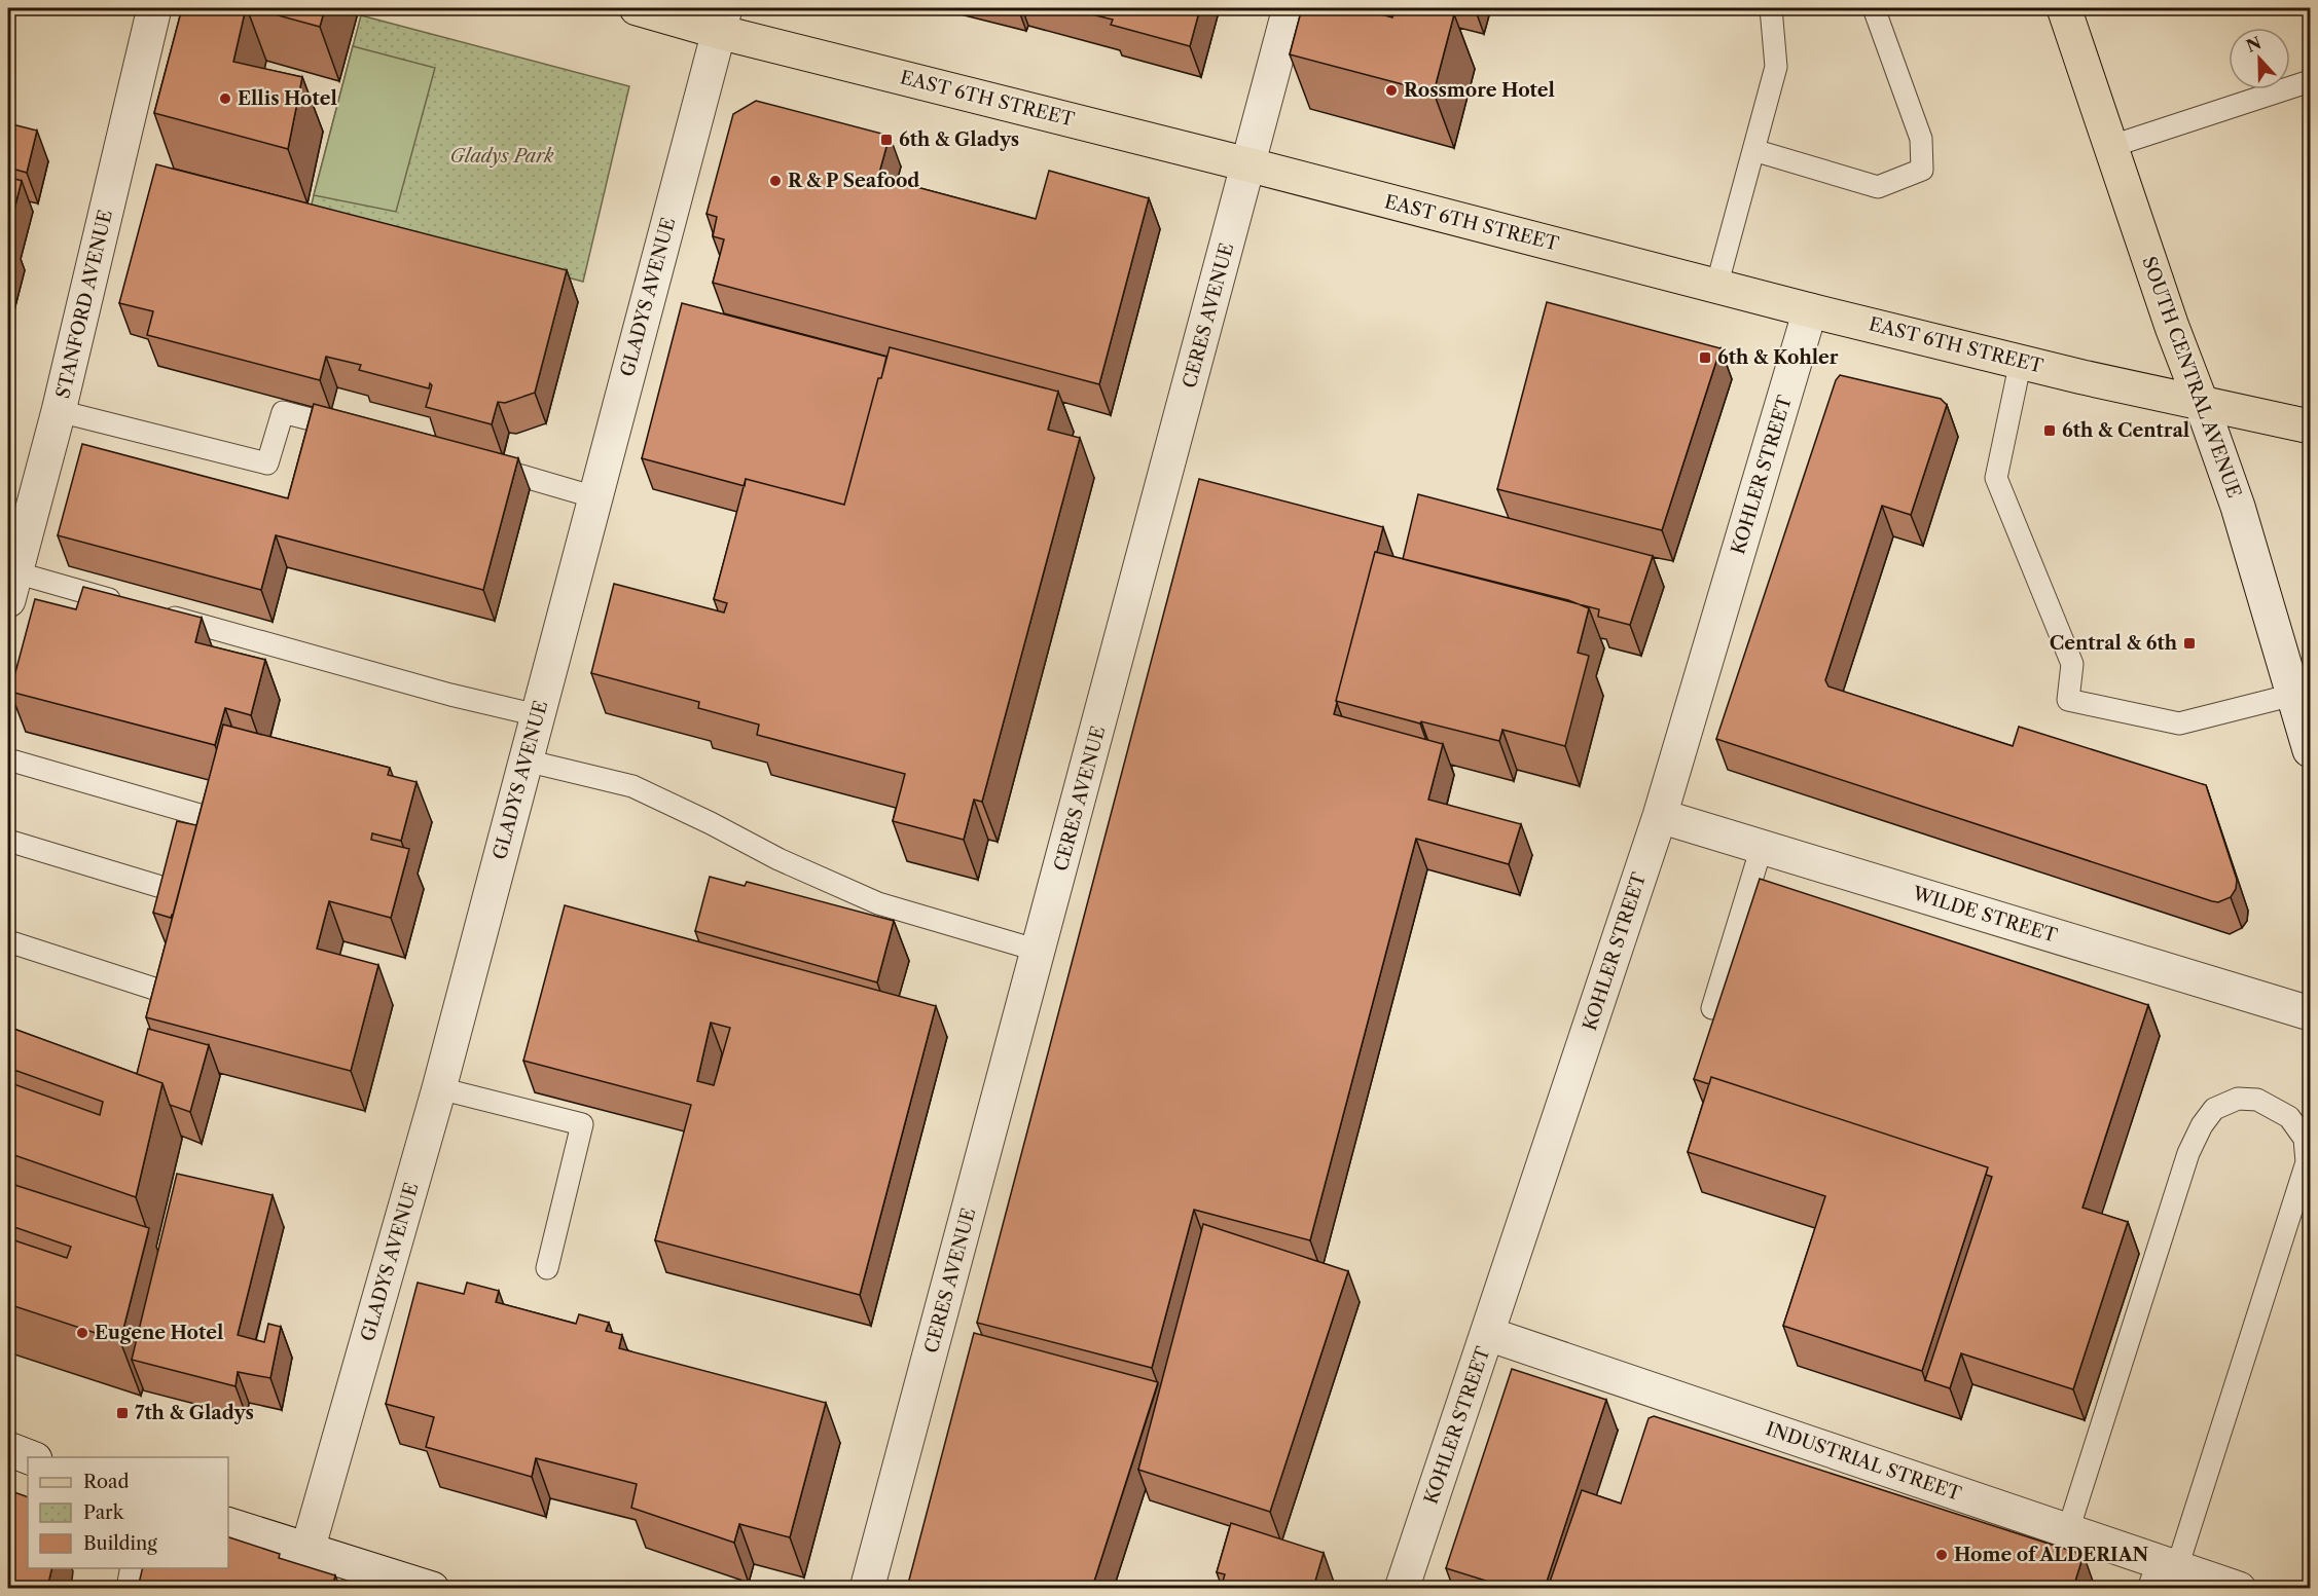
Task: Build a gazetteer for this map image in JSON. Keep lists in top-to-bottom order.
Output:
{
  "streets": {
    "main road": ["EAST 6TH STREET", "SOUTH CENTRAL AVENUE"],
    "street": [
      "GLADYS AVENUE",
      "STANFORD AVENUE",
      "CERES AVENUE",
      "KOHLER STREET",
      "WILDE STREET",
      "INDUSTRIAL STREET"
    ]
  },
  "crossings": [
    ["EAST 6TH STREET", "GLADYS AVENUE"],
    ["EAST 6TH STREET", "CERES AVENUE"],
    ["EAST 6TH STREET", "SOUTH CENTRAL AVENUE"],
    ["EAST 6TH STREET", "KOHLER STREET"],
    ["KOHLER STREET", "WILDE STREET"],
    ["KOHLER STREET", "INDUSTRIAL STREET"]
  ],
  "parks": ["Gladys Park"],
  "places": {
    "other": [
      "Rossmore Hotel",
      "Ellis Hotel",
      "R & P Seafood",
      "Eugene Hotel",
      "Home of ALDERIAN"
    ],
    "transit": [
      "6th & Gladys",
      "6th & Kohler",
      "6th & Central",
      "Central & 6th",
      "7th & Gladys"
    ]
  },
  "legend": ["Road", "Park", "Building"],
  "north": "top"
}
